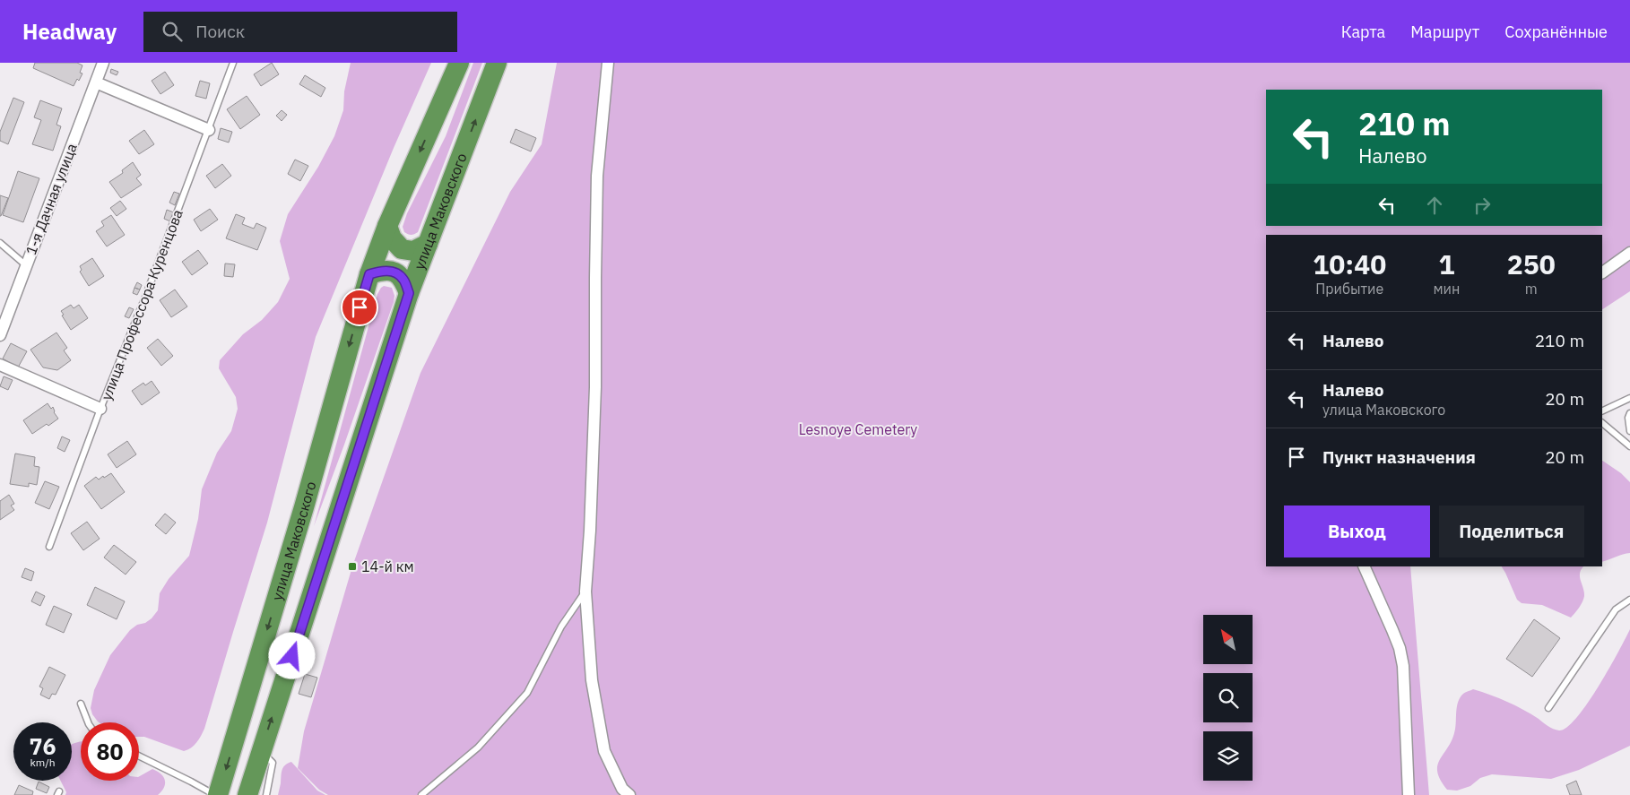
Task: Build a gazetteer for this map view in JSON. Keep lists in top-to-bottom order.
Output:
{
  "streets": {
    "highway": ["улица Маковского"],
    "street": ["1-я Дачная улица"],
    "lane": ["улица Профессора Куренцова"]
  },
  "parks": ["Lesnoye Cemetery"],
  "places": {
    "transit": ["14-й км"]
  },
  "north": "top left",
  "page": {
    "header": "Headway",
    "search": "Поиск",
    "nav": ["Карта", "Маршрут", "Сохранённые"],
    "turn": ["210 m", "Налево"],
    "eta": [
      "10:40",
      "Прибытие",
      "1",
      "мин",
      "250",
      "m"
    ],
    "list": [
      {
        "name": "Налево",
        "value": "210 m"
      },
      {
        "name": "Налево",
        "note": "улица Маковского",
        "value": "20 m"
      },
      {
        "name": "Пункт назначения",
        "value": "20 m"
      }
    ],
    "buttons": ["Выход", "Поделиться"],
    "speed": "76 km/h",
    "limit": "80"
  }
}
